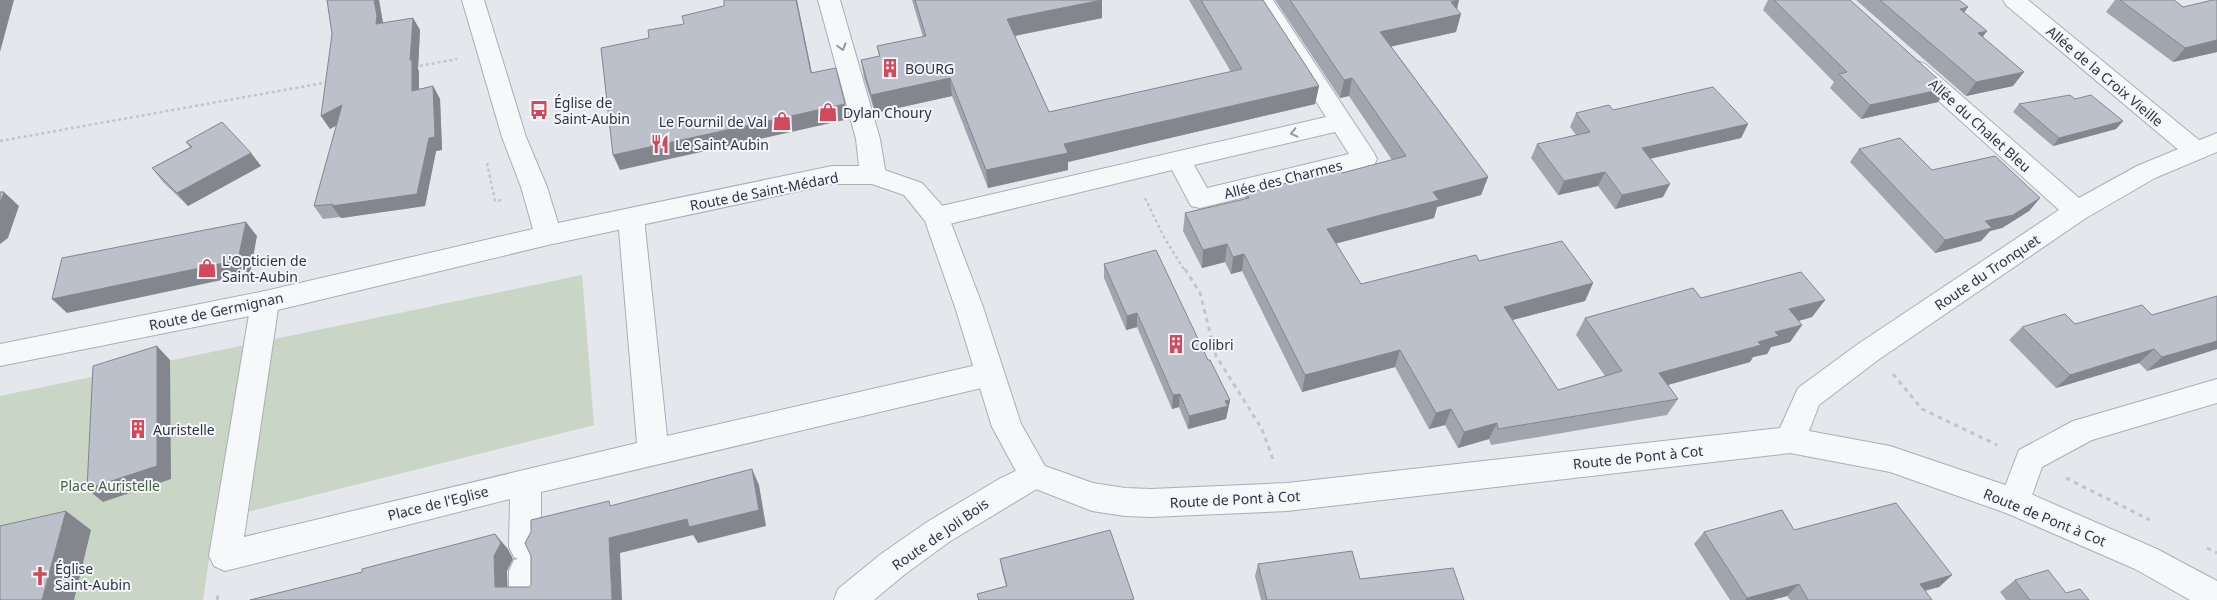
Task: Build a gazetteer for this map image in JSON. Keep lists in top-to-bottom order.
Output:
{
  "streets": {
    "street": [
      "Allée de la Croix Vieille",
      "Allée du Chalet Bleu",
      "Allée des Charmes",
      "Route de Saint-Médard",
      "Route du Tronquet",
      "Route de Germignan",
      "Route de Pont à Cot",
      "Place de l'Eglise",
      "Route de Joli Bois"
    ]
  },
  "crossings": [
    ["Allée de la Croix Vieille", "Route du Tronquet"],
    ["Allée du Chalet Bleu", "Route du Tronquet"],
    ["Route de Saint-Médard", "Route de Germignan"],
    ["Route de Saint-Médard", "Route de Pont à Cot"],
    ["Route de Saint-Médard", "Place de l'Eglise"],
    ["Route de Saint-Médard", "Route de Joli Bois"],
    ["Route du Tronquet", "Route de Pont à Cot"],
    ["Route de Germignan", "Place de l'Eglise"],
    ["Route de Pont à Cot", "Route de Joli Bois"]
  ],
  "parks": ["Place Auristelle"],
  "places": {
    "building": ["BOURG", "Colibri", "Auristelle"],
    "bus stop": ["Église de Saint-Aubin"],
    "shop": ["Dylan Choury", "Le Fournil de Val", "L'Opticien de Saint-Aubin"],
    "restaurant": ["Le Saint Aubin"],
    "church": ["Église Saint-Aubin"]
  }
}
